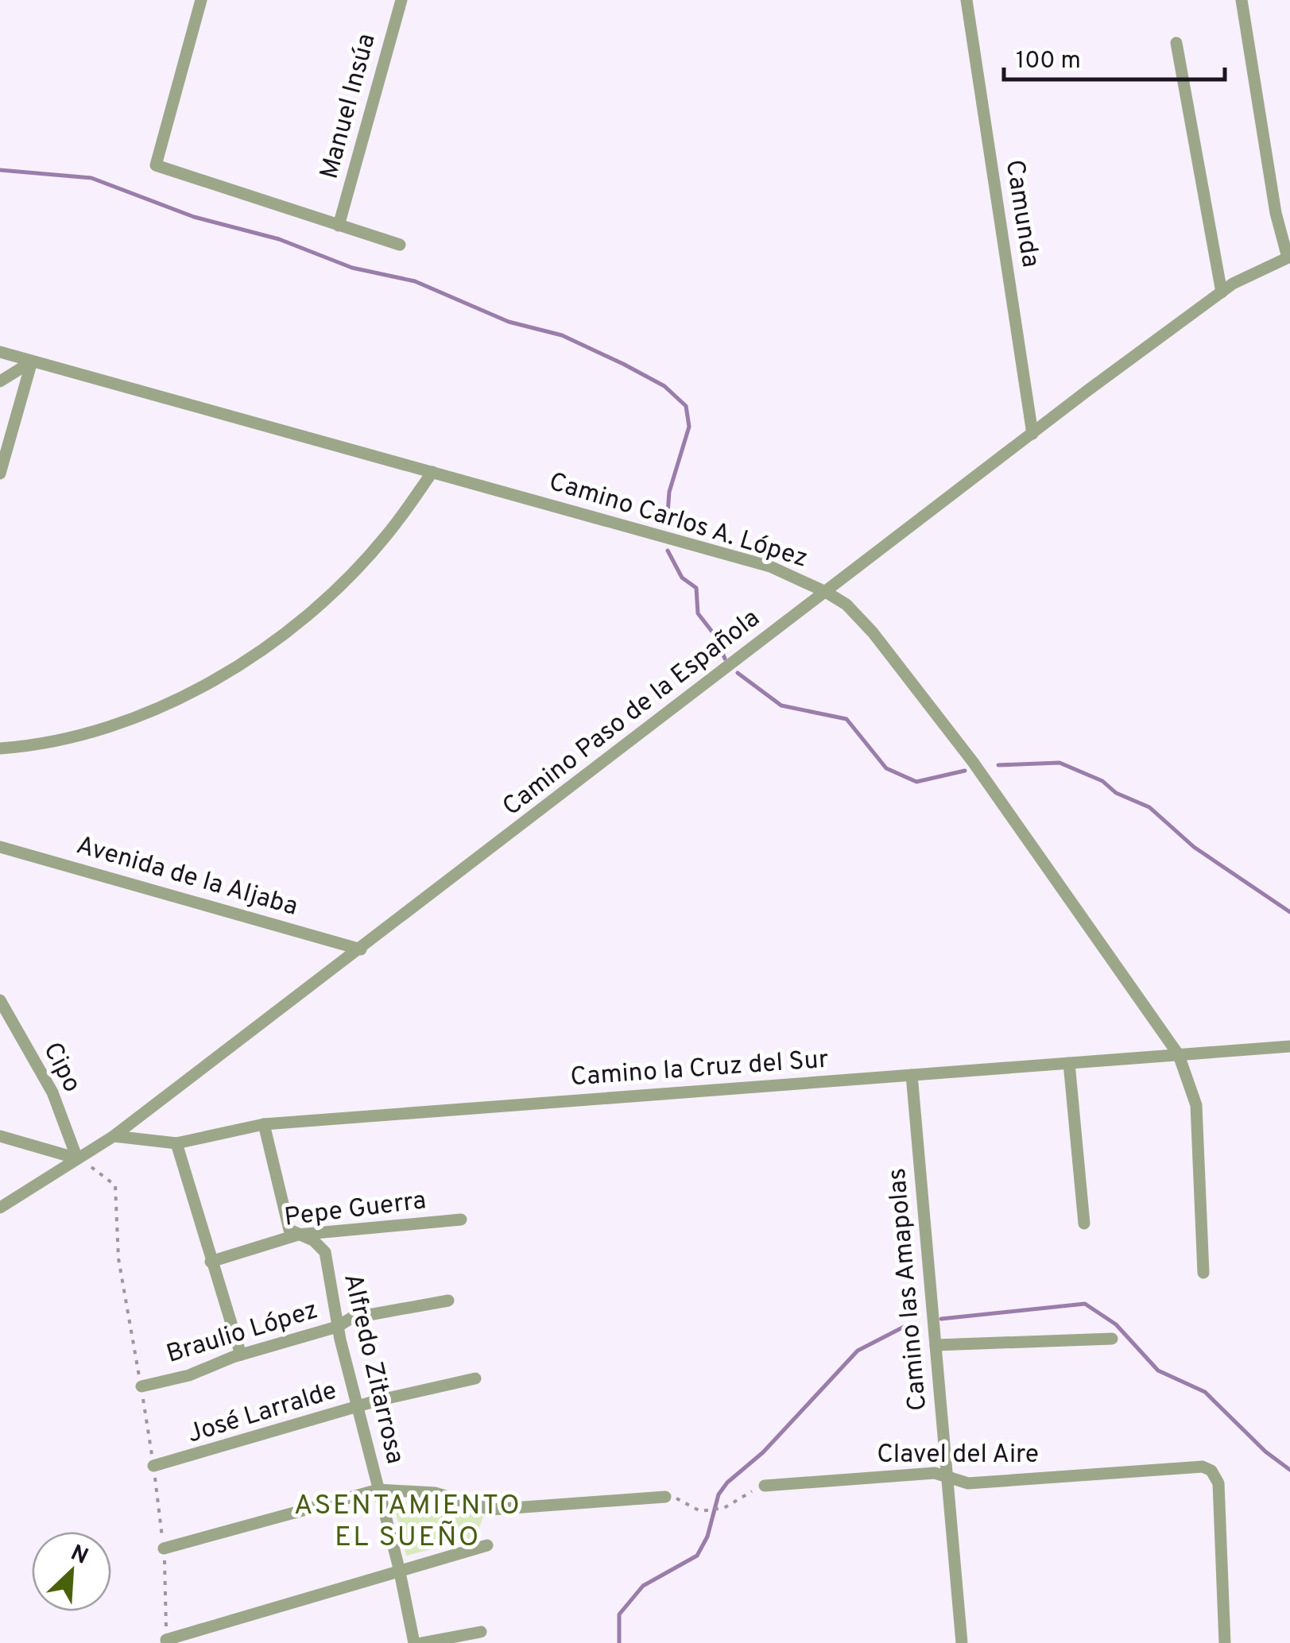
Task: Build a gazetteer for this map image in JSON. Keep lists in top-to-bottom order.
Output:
{
  "streets": {
    "street": [
      "Manuel Insúa",
      "Camunda",
      "Camino Carlos A. López",
      "Camino Paso de la Española",
      "Avenida de la Aljaba",
      "Cipo",
      "Camino la Cruz del Sur",
      "Pepe Guerra",
      "Camino las Amapolas",
      "Braulio López",
      "Alfredo Zitarrosa",
      "José Larralde",
      "Clavel del Aire"
    ]
  },
  "crossings": [
    ["Camunda", "Camino Paso de la Española"],
    ["Camino Carlos A. López", "Camino Paso de la Española"],
    ["Camino Carlos A. López", "Camino la Cruz del Sur"],
    ["Camino Paso de la Española", "Avenida de la Aljaba"],
    ["Camino Paso de la Española", "Cipo"],
    ["Camino Paso de la Española", "Camino la Cruz del Sur"],
    ["Camino la Cruz del Sur", "Camino las Amapolas"],
    ["Camino la Cruz del Sur", "Alfredo Zitarrosa"],
    ["Pepe Guerra", "Alfredo Zitarrosa"],
    ["Camino las Amapolas", "Clavel del Aire"],
    ["Braulio López", "Alfredo Zitarrosa"],
    ["Alfredo Zitarrosa", "José Larralde"]
  ],
  "districts": ["ASENTAMIENTO EL SUEÑO"],
  "scale_bar": "100 m",
  "north": "top right"
}
